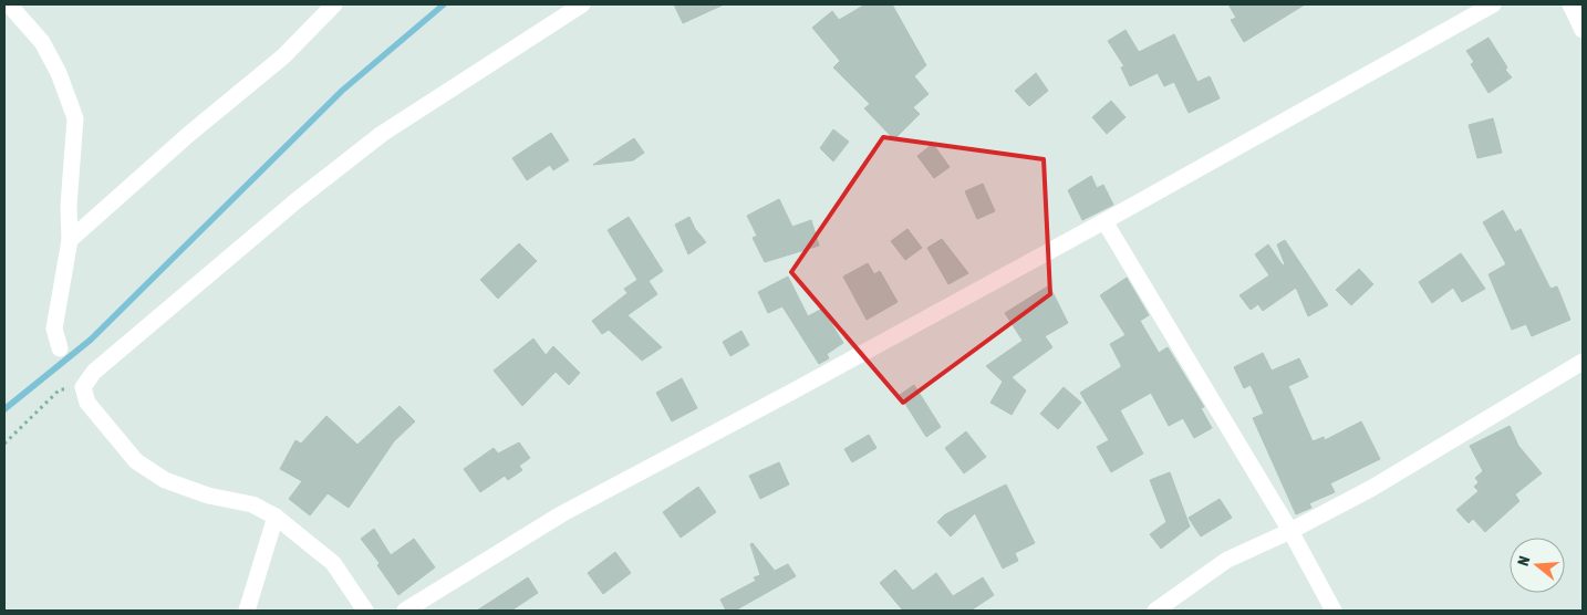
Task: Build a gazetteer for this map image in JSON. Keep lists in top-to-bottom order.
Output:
{
  "north": "left"
}
